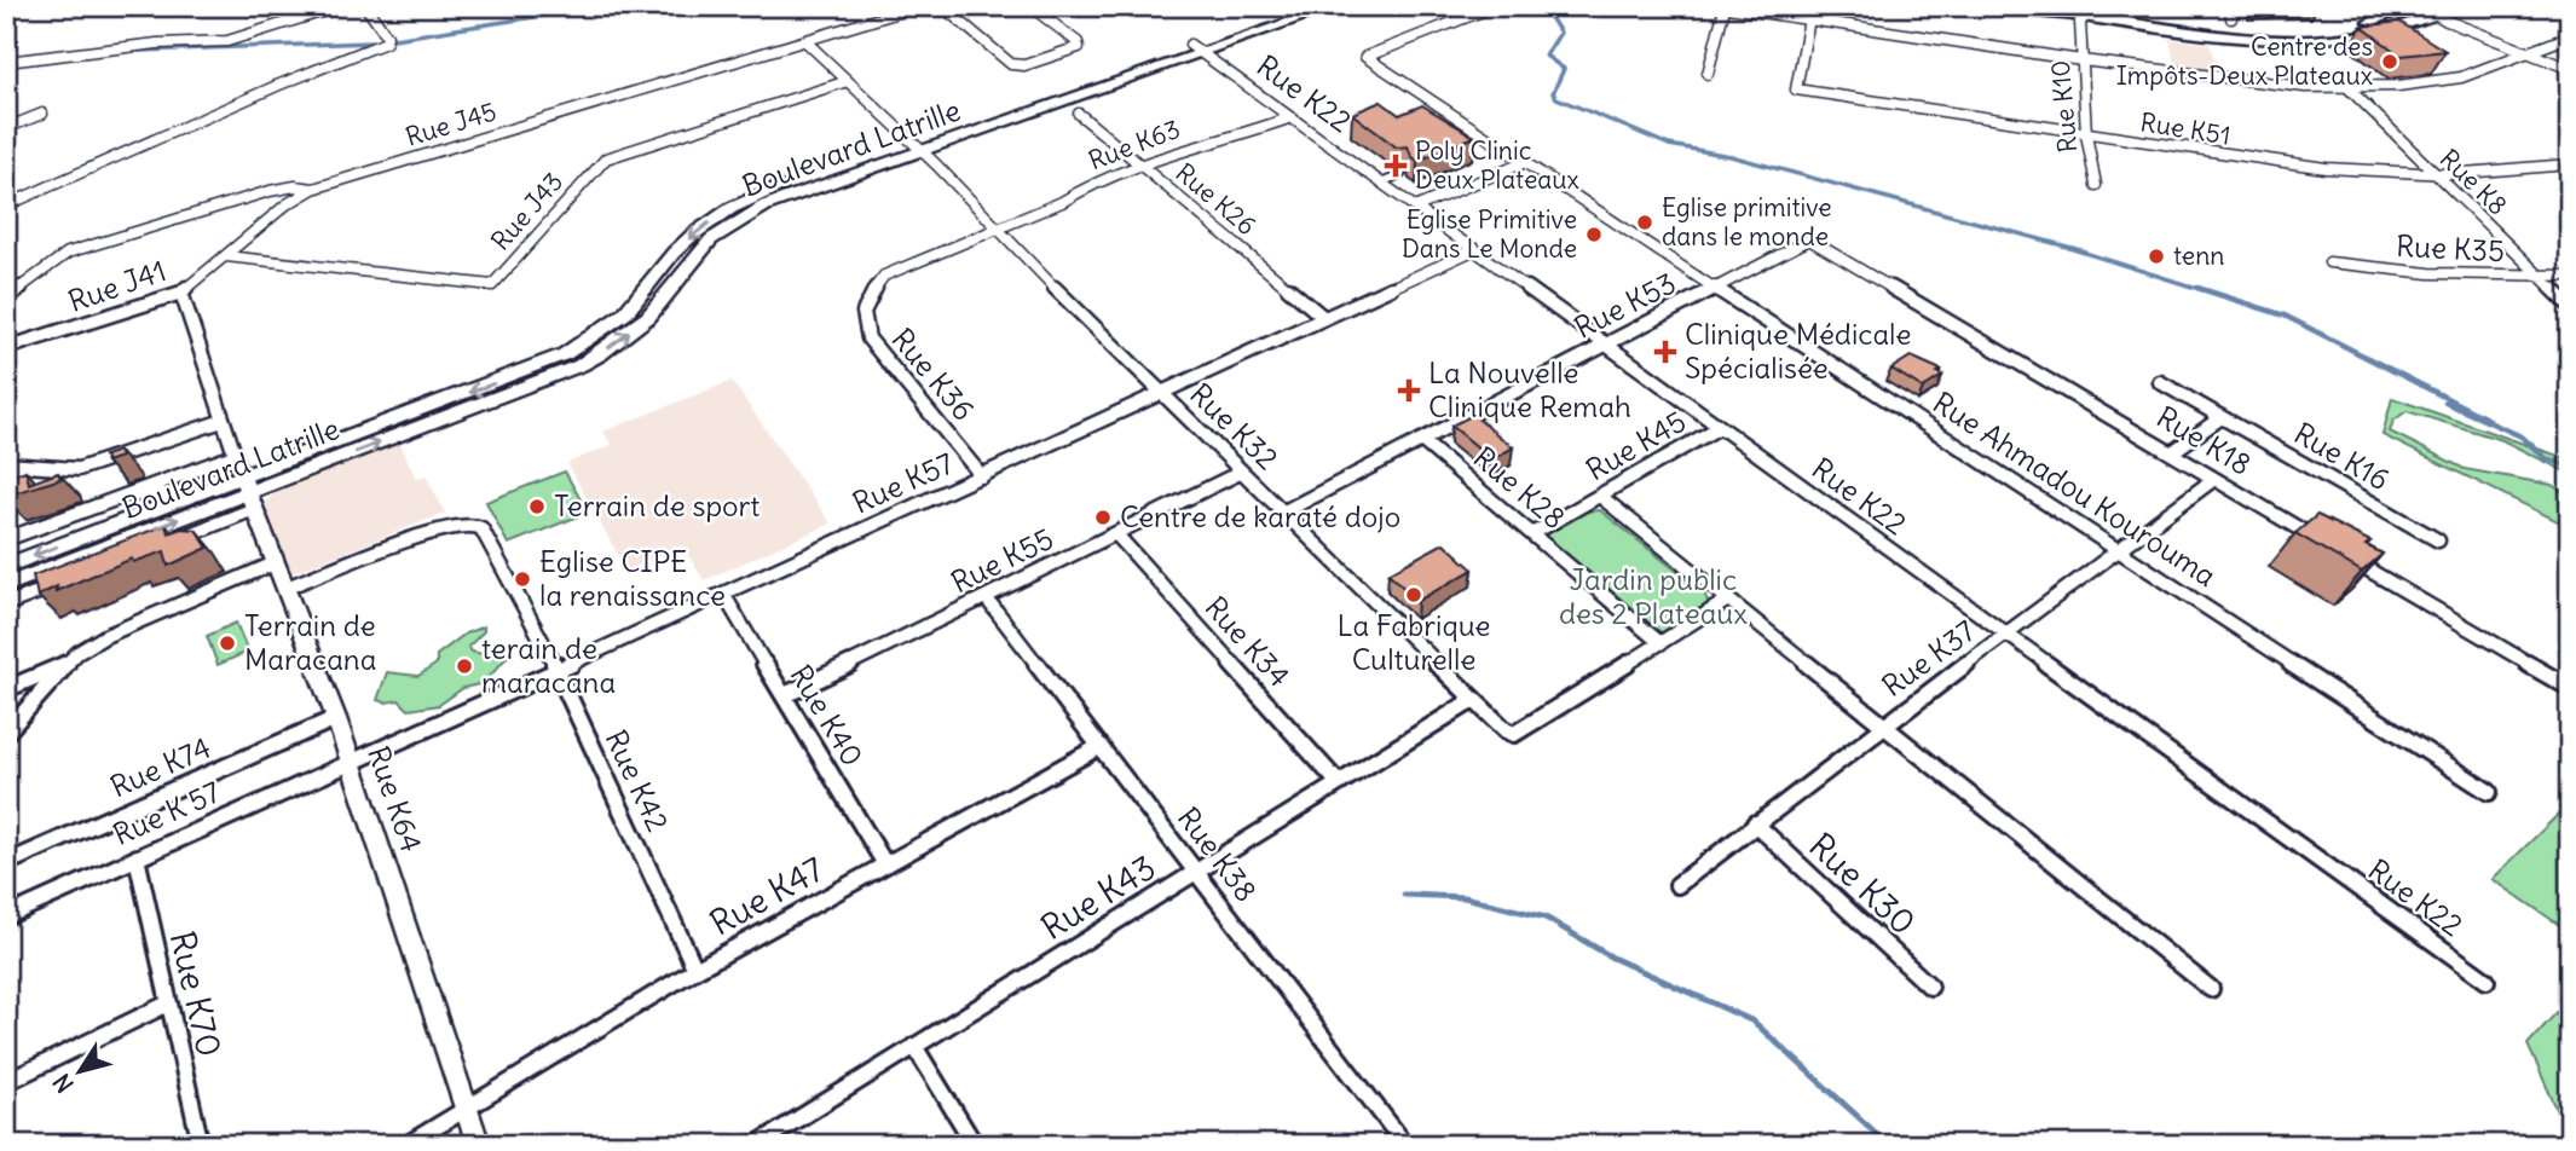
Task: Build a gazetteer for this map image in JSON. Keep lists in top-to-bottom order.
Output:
{
  "streets": {
    "main road": ["Boulevard Latrille"],
    "street": [
      "Rue K22",
      "Rue K10",
      "Rue J45",
      "Rue K51",
      "Rue K63",
      "Rue K8",
      "Rue K26",
      "Rue J43",
      "Rue K35",
      "Rue J41",
      "Rue K53",
      "Rue K36",
      "Rue K32",
      "Rue K18",
      "Rue K45",
      "Rue K16",
      "Rue K57",
      "Rue K28",
      "Rue Ahmadou Kourouma",
      "Rue K55",
      "Rue K34",
      "Rue K37",
      "Rue K40",
      "Rue K74",
      "Rue K42",
      "Rue K64",
      "Rue K 57",
      "Rue K38",
      "Rue K30",
      "Rue K47",
      "Rue K43",
      "Rue K70"
    ]
  },
  "crossings": [
    ["Rue K22", "Rue K63"],
    ["Rue K22", "Boulevard Latrille"],
    ["Rue K22", "Rue K53"],
    ["Rue K22", "Rue K45"],
    ["Rue K22", "Rue K57"],
    ["Rue K22", "Rue K37"],
    ["Rue K10", "Rue K51"],
    ["Rue J45", "Rue J41"],
    ["Rue J45", "Rue K32"],
    ["Rue K51", "Rue K8"],
    ["Rue K63", "Rue K26"],
    ["Rue K63", "Rue K36"],
    ["Rue K63", "Rue K32"],
    ["Boulevard Latrille", "Rue K32"],
    ["Boulevard Latrille", "Rue K64"],
    ["Rue K8", "Rue K35"],
    ["Rue K26", "Rue K57"],
    ["Rue J43", "Rue J41"],
    ["Rue J43", "Rue K32"],
    ["Rue K53", "Rue K32"],
    ["Rue K53", "Rue K18"],
    ["Rue K53", "Rue K28"],
    ["Rue K53", "Rue Ahmadou Kourouma"],
    ["Rue K36", "Rue K32"],
    ["Rue K36", "Rue K57"],
    ["Rue K32", "Rue K57"],
    ["Rue K32", "Rue K28"],
    ["Rue K32", "Rue K55"],
    ["Rue K32", "Rue K43"],
    ["Rue K18", "Rue K37"],
    ["Rue K45", "Rue K28"],
    ["Rue K57", "Rue K40"],
    ["Rue K57", "Rue K42"],
    ["Rue K57", "Rue K64"],
    ["Rue K57", "Rue K 57"],
    ["Rue Ahmadou Kourouma", "Rue K37"],
    ["Rue K55", "Rue K34"],
    ["Rue K55", "Rue K40"],
    ["Rue K55", "Rue K38"],
    ["Rue K34", "Rue K43"],
    ["Rue K37", "Rue K30"],
    ["Rue K40", "Rue K47"],
    ["Rue K74", "Rue K64"],
    ["Rue K42", "Rue K64"],
    ["Rue K42", "Rue K47"],
    ["Rue K64", "Rue K 57"],
    ["Rue K64", "Rue K47"],
    ["Rue K 57", "Rue K70"],
    ["Rue K38", "Rue K47"],
    ["Rue K38", "Rue K43"]
  ],
  "parks": ["Jardin public des 2 Plateaux"],
  "places": {
    "other": [
      "Centre des Impôts-Deux Plateaux",
      "Eglise primitive dans le monde",
      "Eglise Primitive Dans Le Monde",
      "tenn",
      "Terrain de sport",
      "Centre de karaté dojo",
      "Eglise CIPE la renaissance",
      "La Fabrique Culturelle",
      "Terrain de Maracana",
      "terain de maracana"
    ],
    "health": ["Poly Clinic Deux Plateaux", "Clinique Médicale Spécialisée", "La Nouvelle Clinique Remah"]
  },
  "north": "bottom left"
}
